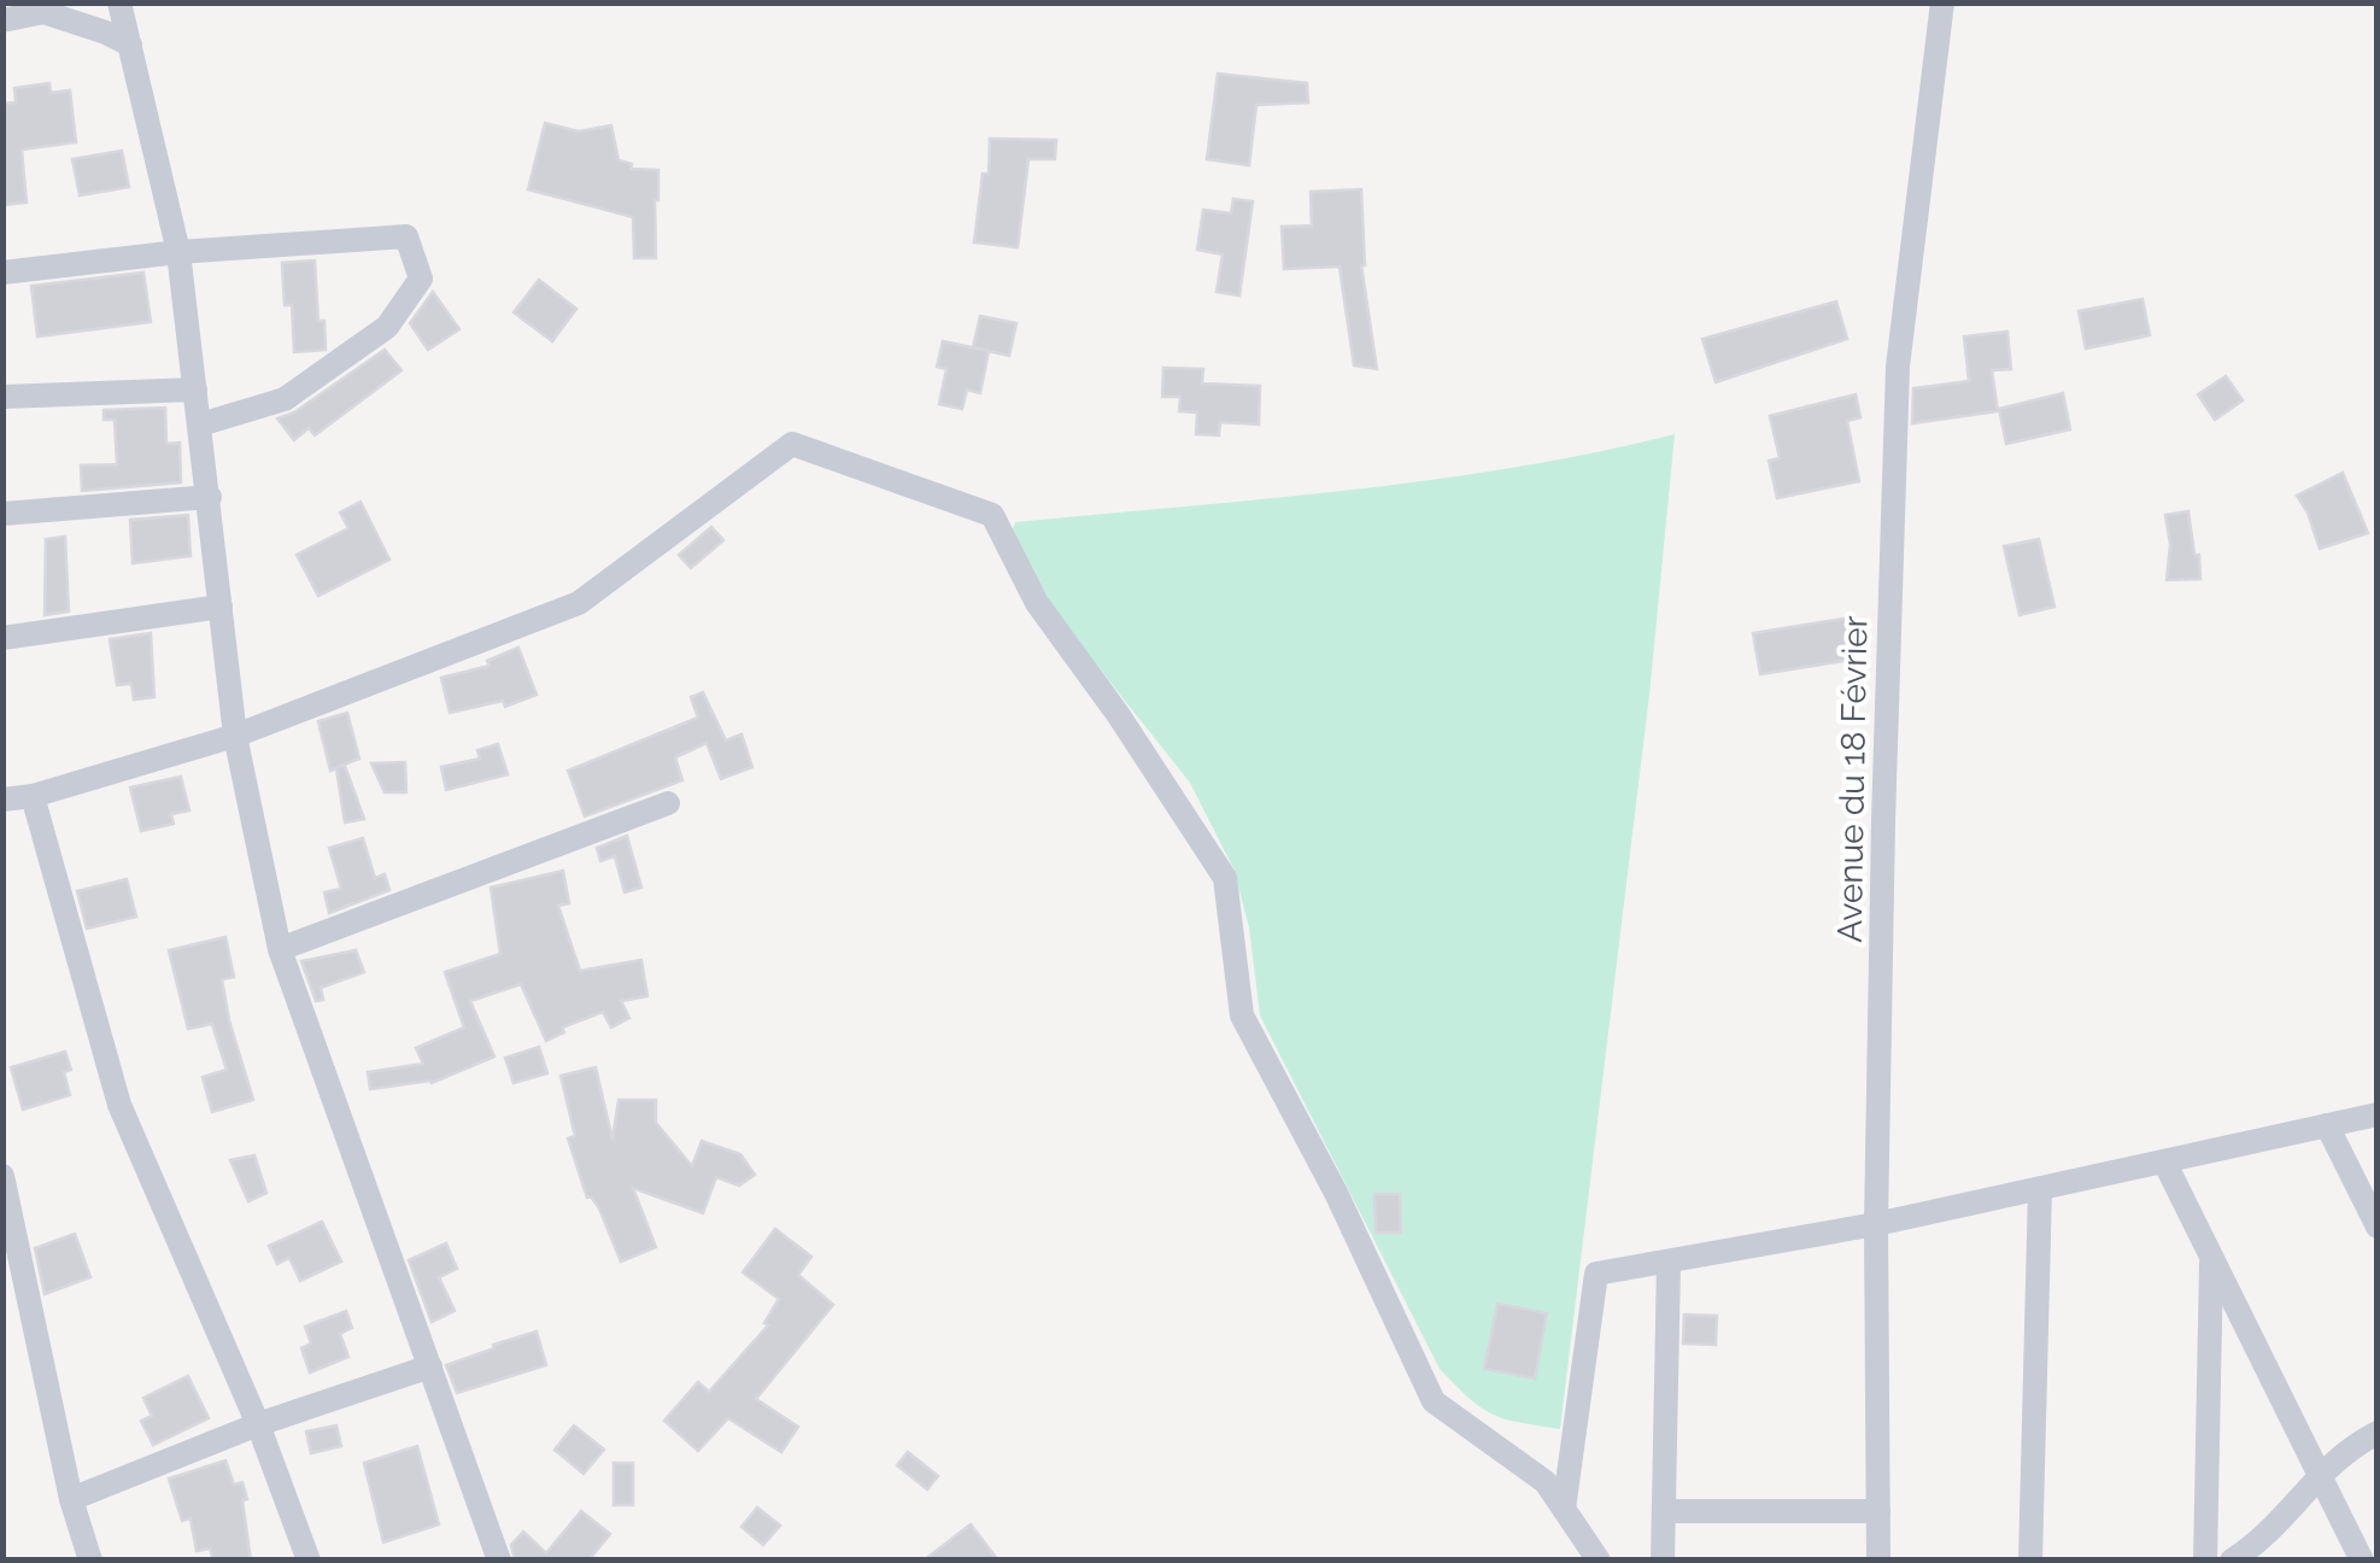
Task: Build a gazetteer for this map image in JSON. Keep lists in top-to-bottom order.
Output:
{
  "streets": {
    "street": ["Avenue du 18 Février"]
  }
}
